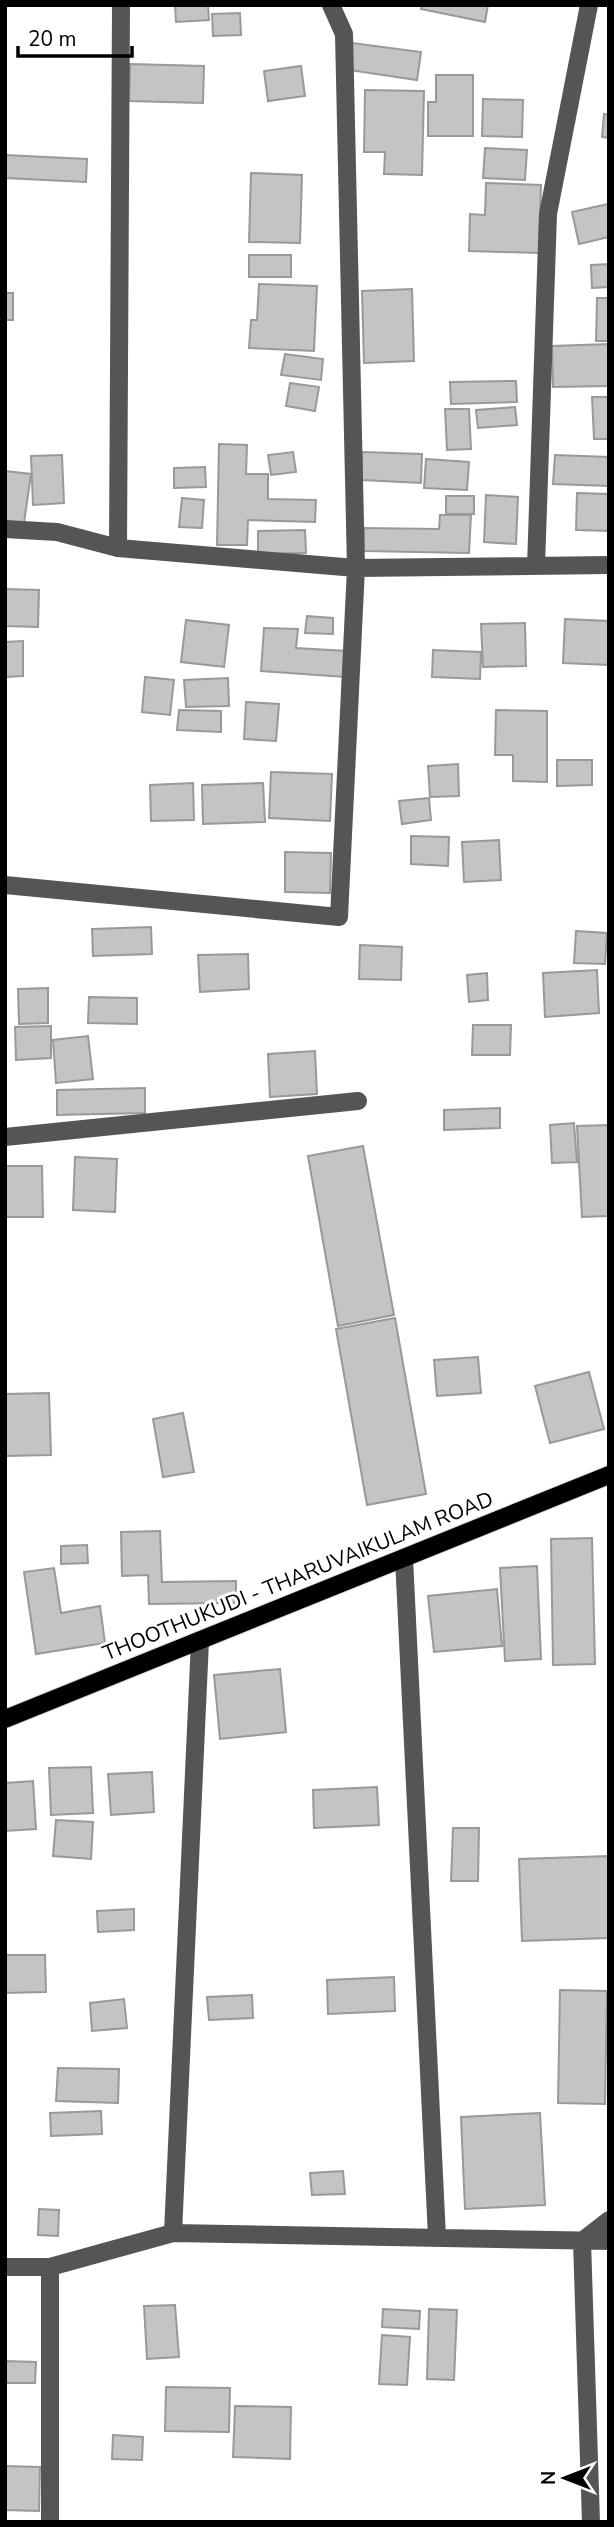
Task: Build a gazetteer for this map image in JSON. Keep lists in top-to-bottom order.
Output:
{
  "streets": {
    "main road": ["THOOTHUKUDI - THARUVAIKULAM ROAD"]
  },
  "scale_bar": "20 m",
  "north": "left"
}
